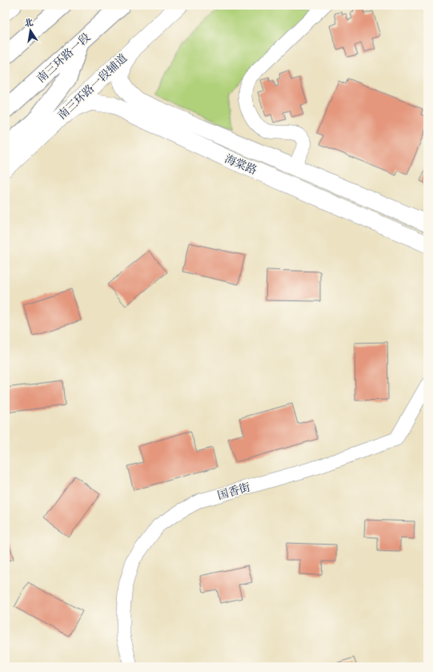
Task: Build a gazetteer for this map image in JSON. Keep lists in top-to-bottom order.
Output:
{
  "streets": {
    "highway": ["南三环路一段"],
    "main road": ["南三环路一段辅道", "海棠路"],
    "street": ["国香街"]
  },
  "crossings": [
    ["南三环路一段辅道", "海棠路"]
  ],
  "north": "top"
}
